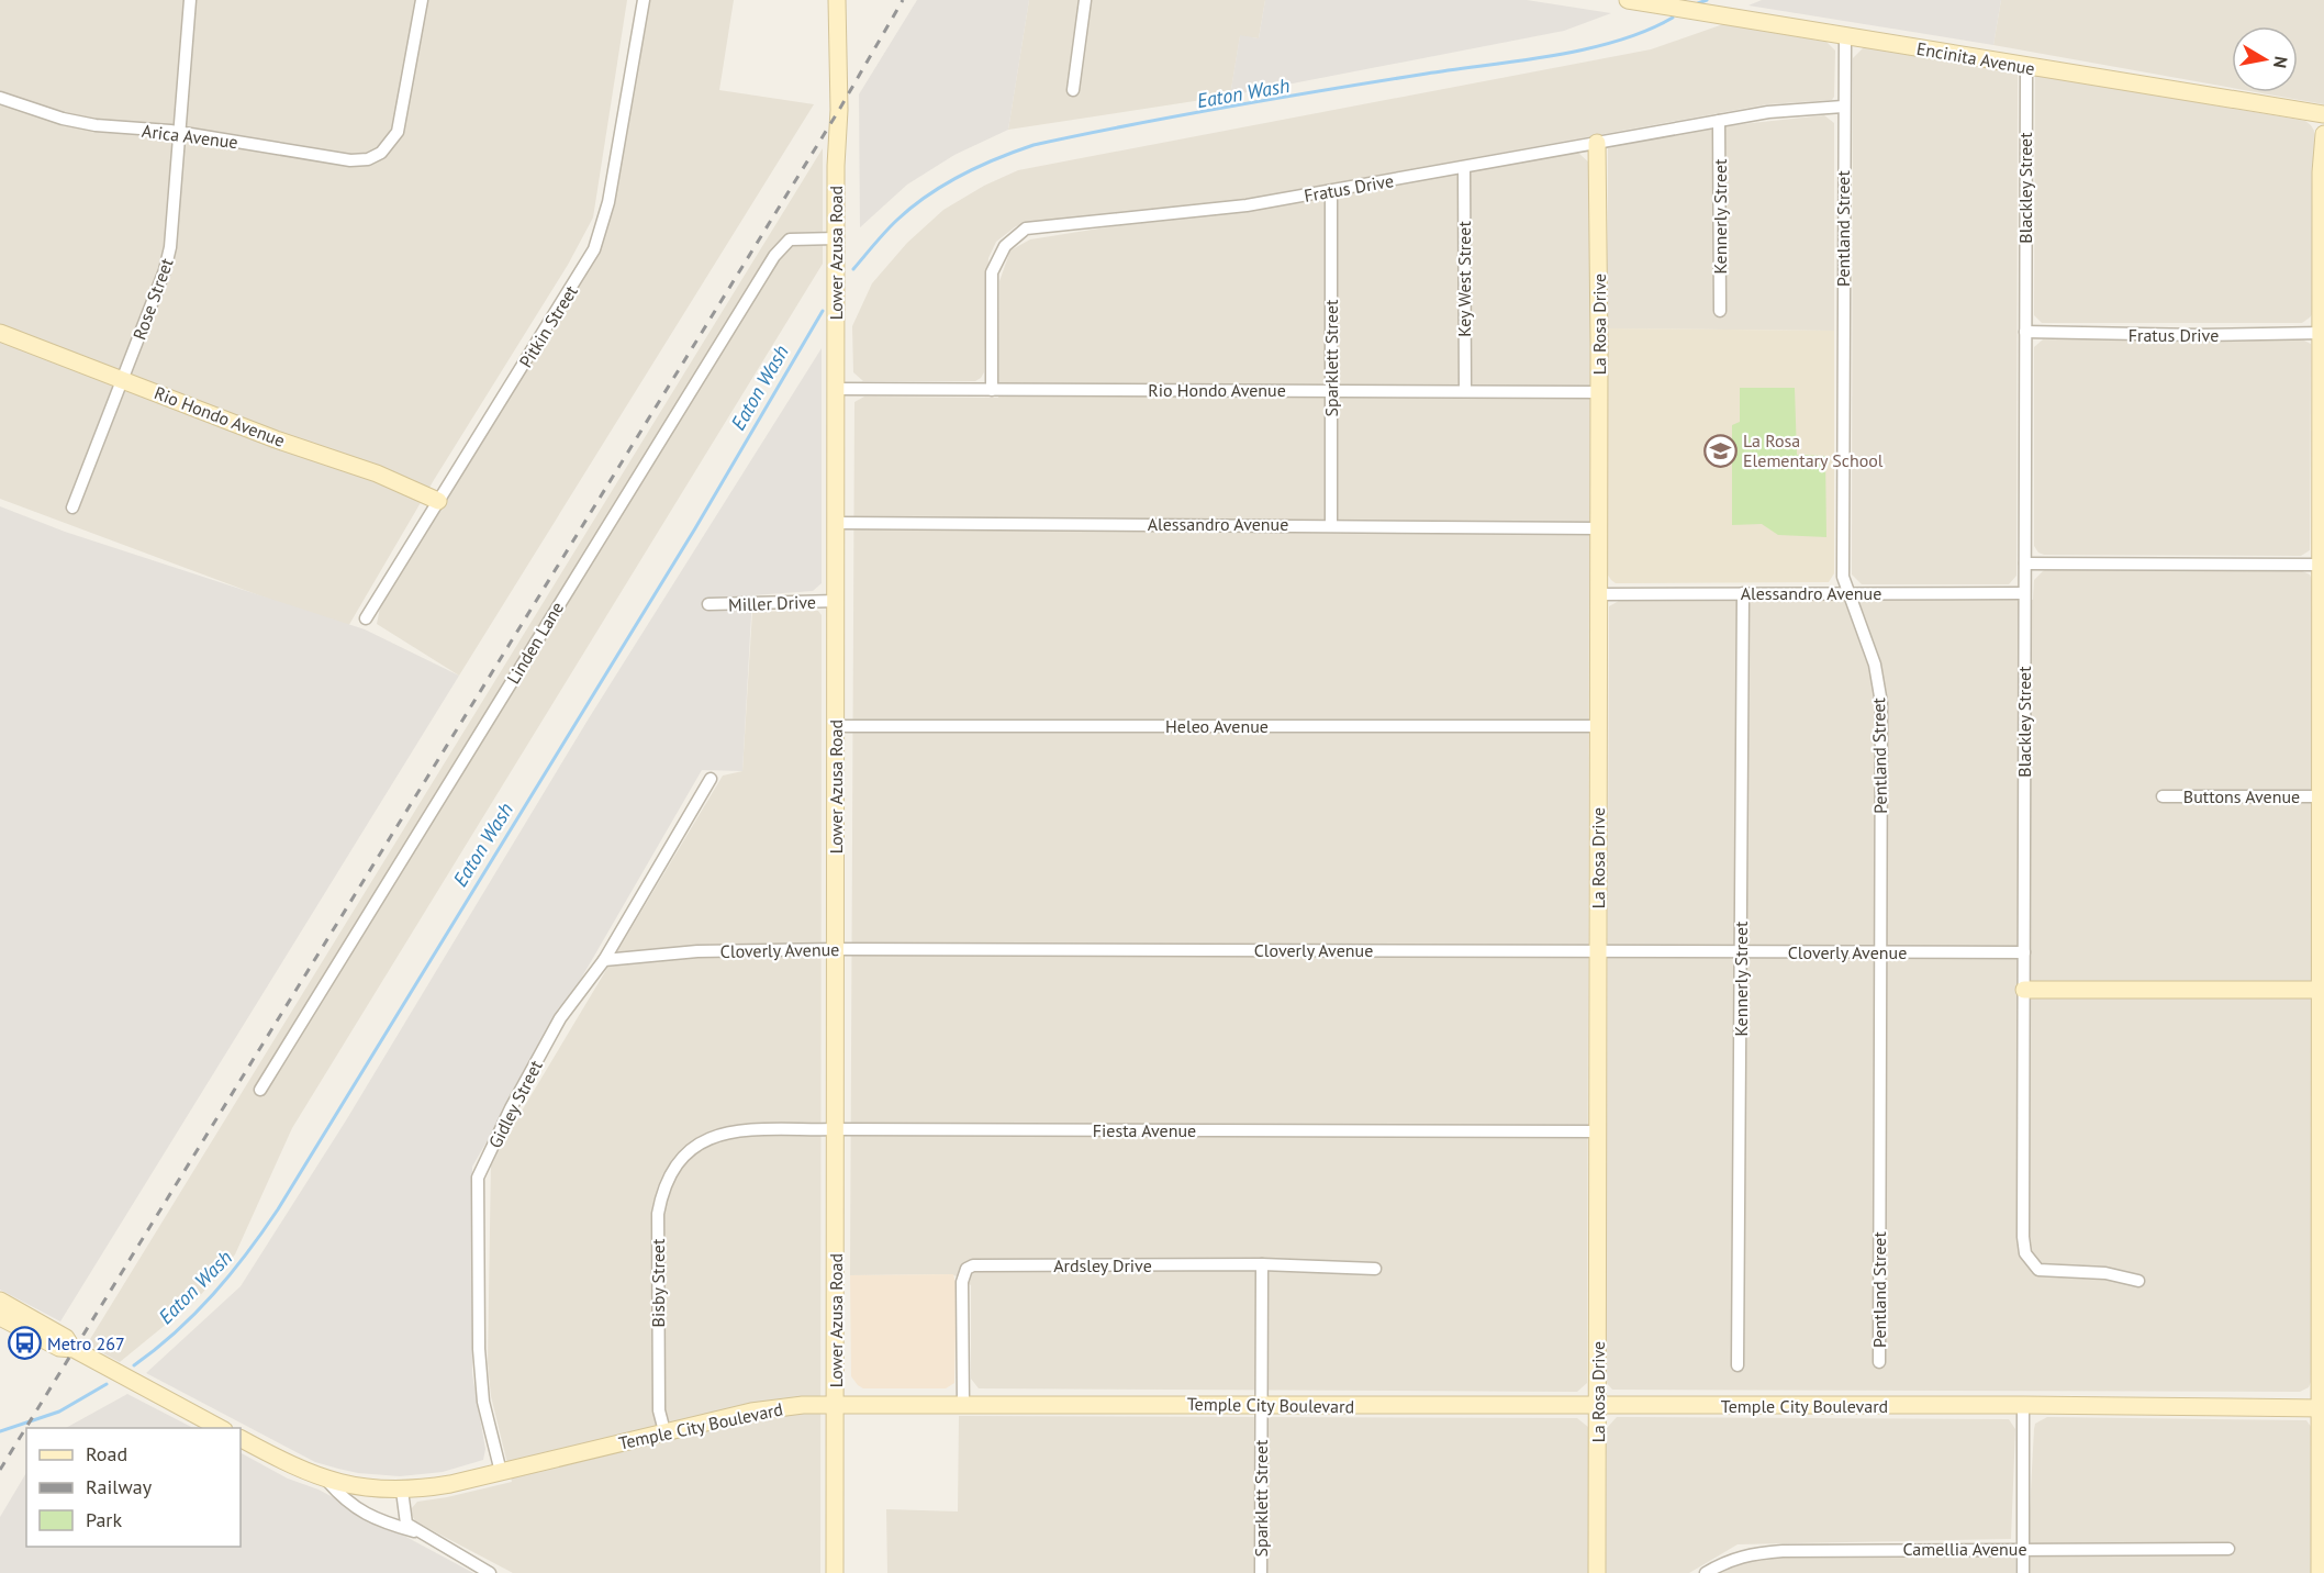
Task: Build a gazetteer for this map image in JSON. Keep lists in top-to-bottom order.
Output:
{
  "streets": {
    "street": [
      "Encinita Avenue",
      "Arica Avenue",
      "Fratus Drive",
      "Blackley Street",
      "Kennerly Street",
      "Pentland Street",
      "Lower Azusa Road",
      "Key West Street",
      "Rose Street",
      "La Rosa Drive",
      "Pitkin Street",
      "Sparklett Street",
      "Rio Hondo Avenue",
      "Alessandro Avenue",
      "Miller Drive",
      "Linden Lane",
      "Heleo Avenue",
      "Buttons Avenue",
      "Cloverly Avenue",
      "Gidley Street",
      "Fiesta Avenue",
      "Ardsley Drive",
      "Bisby Street",
      "Temple City Boulevard",
      "Camellia Avenue"
    ]
  },
  "crossings": [
    ["Encinita Avenue", "Blackley Street"],
    ["Encinita Avenue", "Pentland Street"],
    ["Arica Avenue", "Rose Street"],
    ["Fratus Drive", "Blackley Street"],
    ["Fratus Drive", "Kennerly Street"],
    ["Fratus Drive", "Pentland Street"],
    ["Fratus Drive", "Key West Street"],
    ["Fratus Drive", "La Rosa Drive"],
    ["Fratus Drive", "Sparklett Street"],
    ["Fratus Drive", "Rio Hondo Avenue"],
    ["Blackley Street", "Alessandro Avenue"],
    ["Blackley Street", "Cloverly Avenue"],
    ["Kennerly Street", "Alessandro Avenue"],
    ["Kennerly Street", "Cloverly Avenue"],
    ["Pentland Street", "Alessandro Avenue"],
    ["Pentland Street", "Cloverly Avenue"],
    ["Lower Azusa Road", "Rio Hondo Avenue"],
    ["Lower Azusa Road", "Alessandro Avenue"],
    ["Lower Azusa Road", "Miller Drive"],
    ["Lower Azusa Road", "Linden Lane"],
    ["Lower Azusa Road", "Heleo Avenue"],
    ["Lower Azusa Road", "Cloverly Avenue"],
    ["Lower Azusa Road", "Fiesta Avenue"],
    ["Lower Azusa Road", "Temple City Boulevard"],
    ["Key West Street", "Rio Hondo Avenue"],
    ["Rose Street", "Rio Hondo Avenue"],
    ["La Rosa Drive", "Rio Hondo Avenue"],
    ["La Rosa Drive", "Alessandro Avenue"],
    ["La Rosa Drive", "Heleo Avenue"],
    ["La Rosa Drive", "Cloverly Avenue"],
    ["La Rosa Drive", "Fiesta Avenue"],
    ["La Rosa Drive", "Temple City Boulevard"],
    ["Pitkin Street", "Rio Hondo Avenue"],
    ["Sparklett Street", "Rio Hondo Avenue"],
    ["Sparklett Street", "Alessandro Avenue"],
    ["Sparklett Street", "Ardsley Drive"],
    ["Sparklett Street", "Temple City Boulevard"],
    ["Cloverly Avenue", "Gidley Street"],
    ["Gidley Street", "Temple City Boulevard"],
    ["Fiesta Avenue", "Bisby Street"],
    ["Ardsley Drive", "Temple City Boulevard"],
    ["Bisby Street", "Temple City Boulevard"]
  ],
  "water": ["Eaton Wash"],
  "places": {
    "school or university": ["La Rosa Elementary School"],
    "bus stop": ["Metro 267"]
  },
  "legend": ["Road", "Railway", "Park"],
  "north": "right"
}
